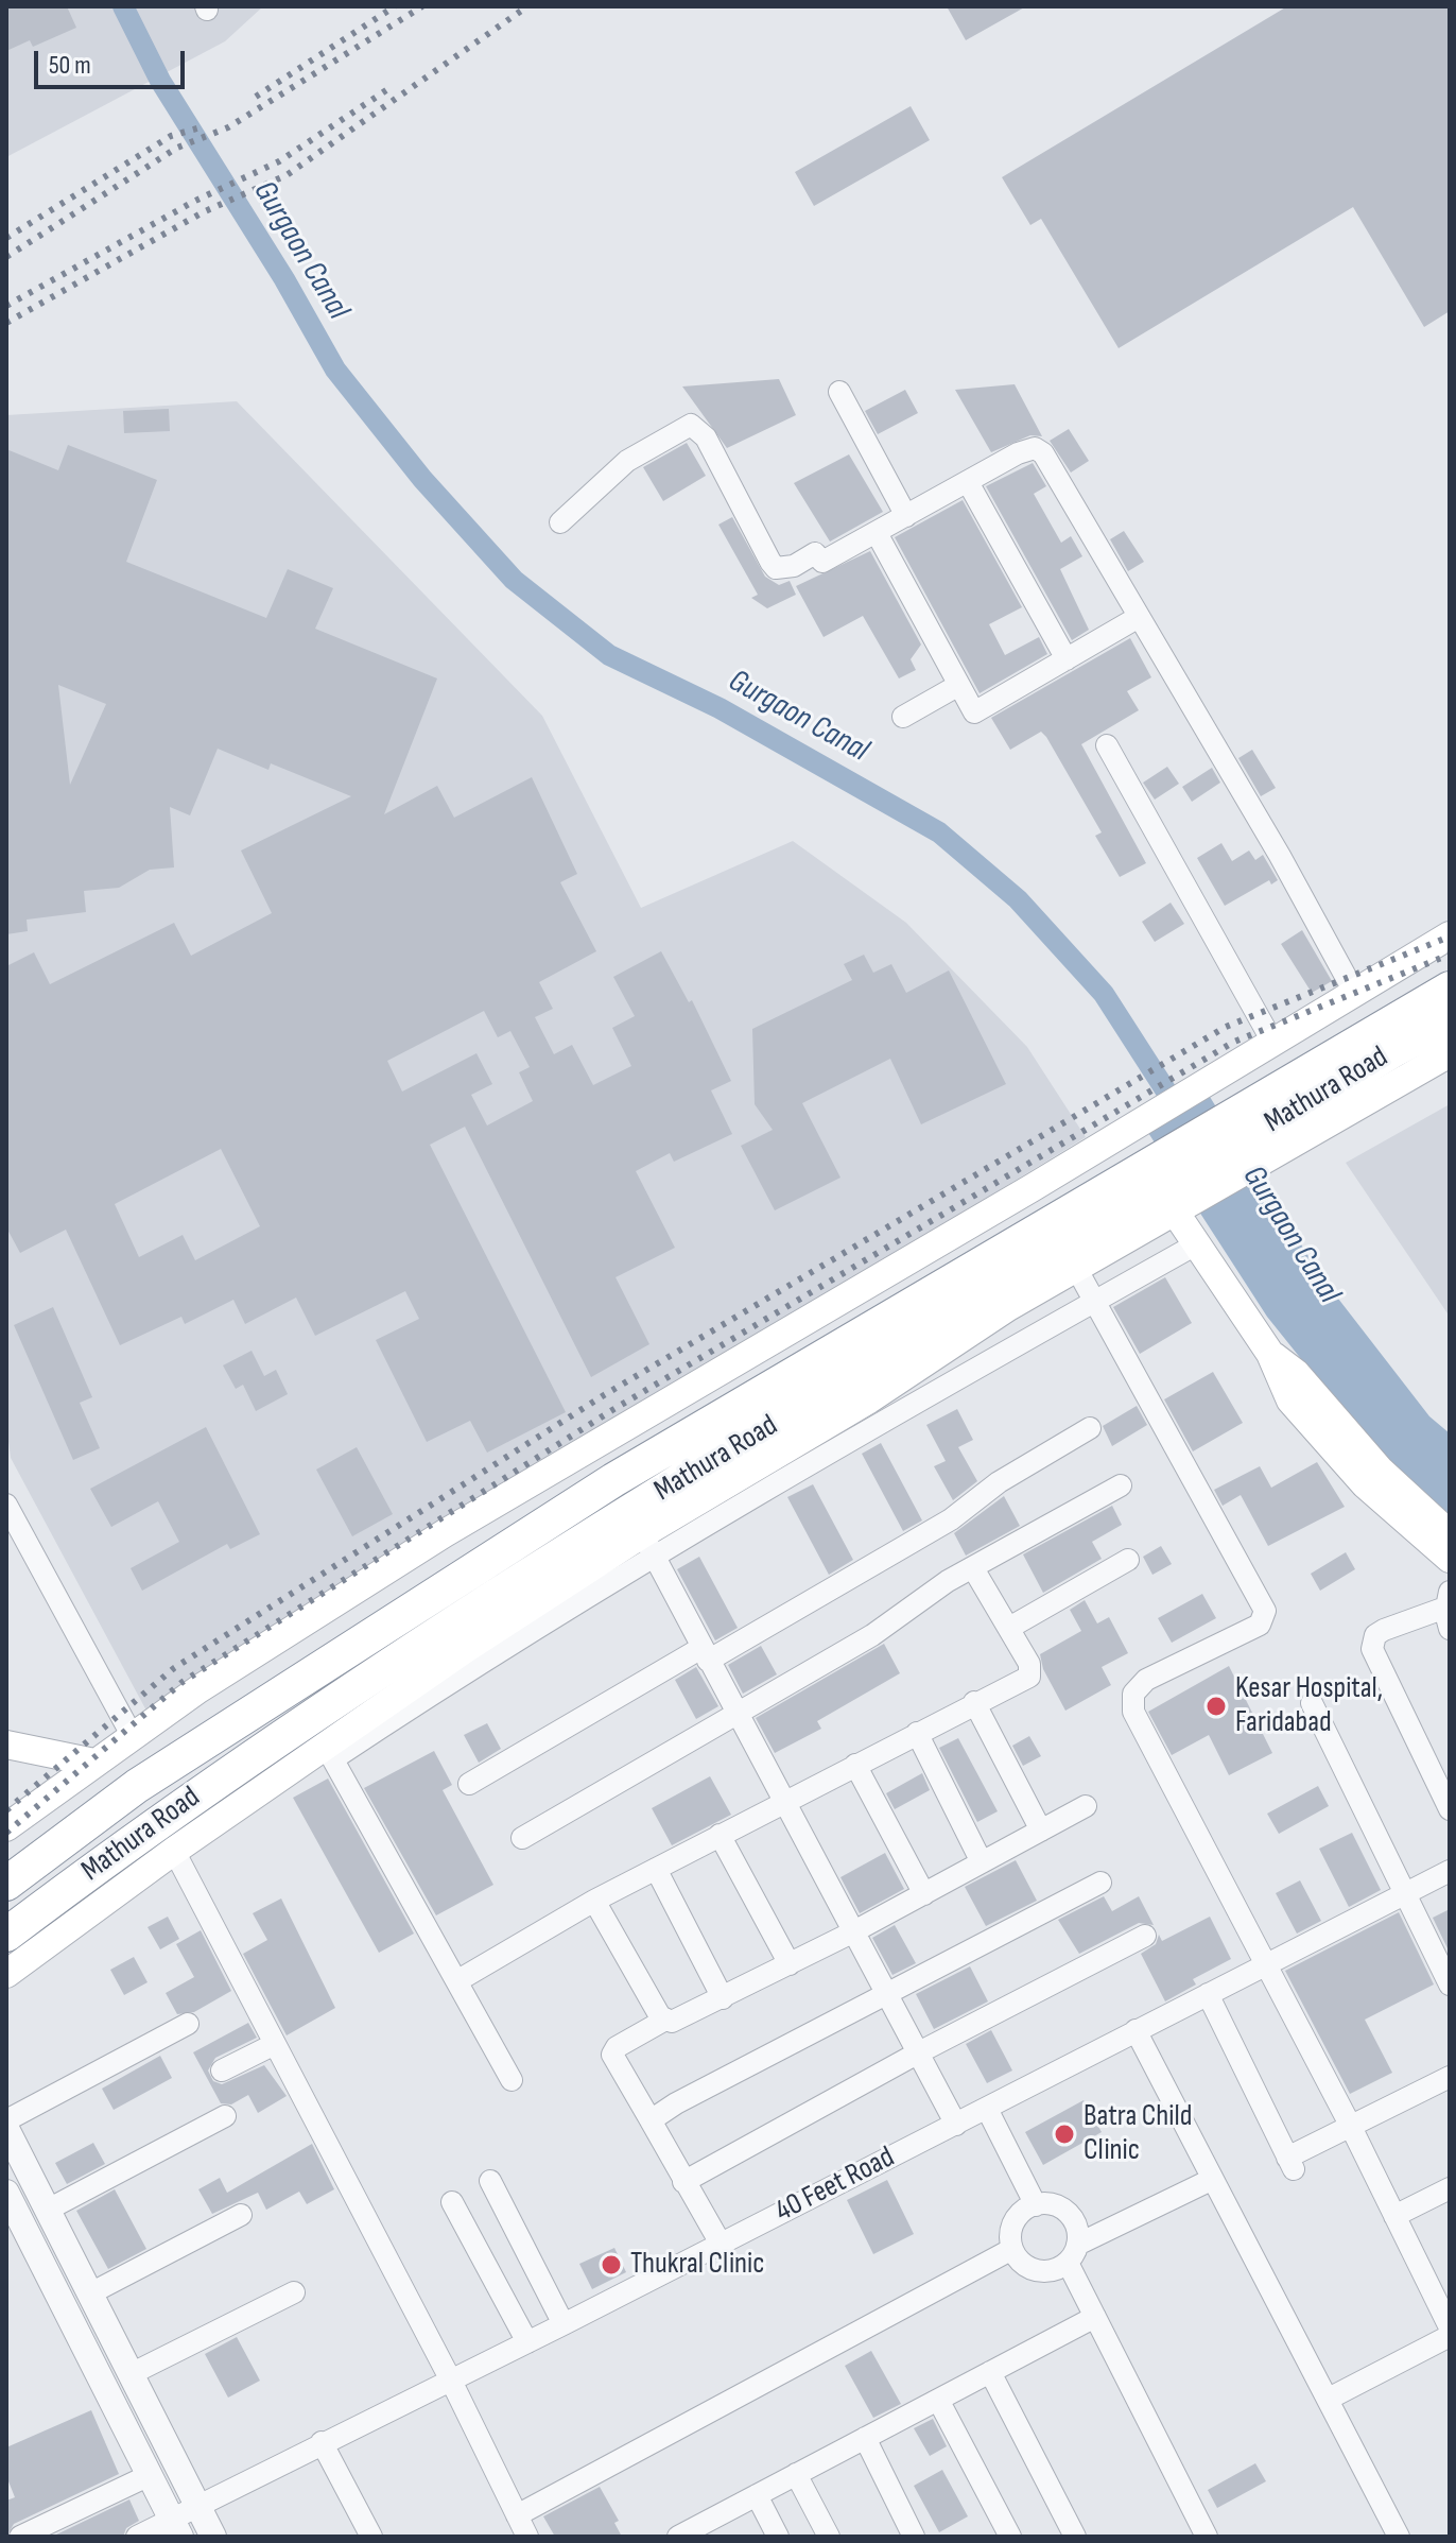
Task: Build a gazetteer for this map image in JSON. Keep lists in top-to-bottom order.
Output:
{
  "streets": {
    "highway": ["Mathura Road"],
    "street": ["40 Feet Road"]
  },
  "water": ["Gurgaon Canal"],
  "places": ["Kesar Hospital, Faridabad", "Batra Child Clinic", "Thukral Clinic"],
  "scale_bar": "50 m"
}
